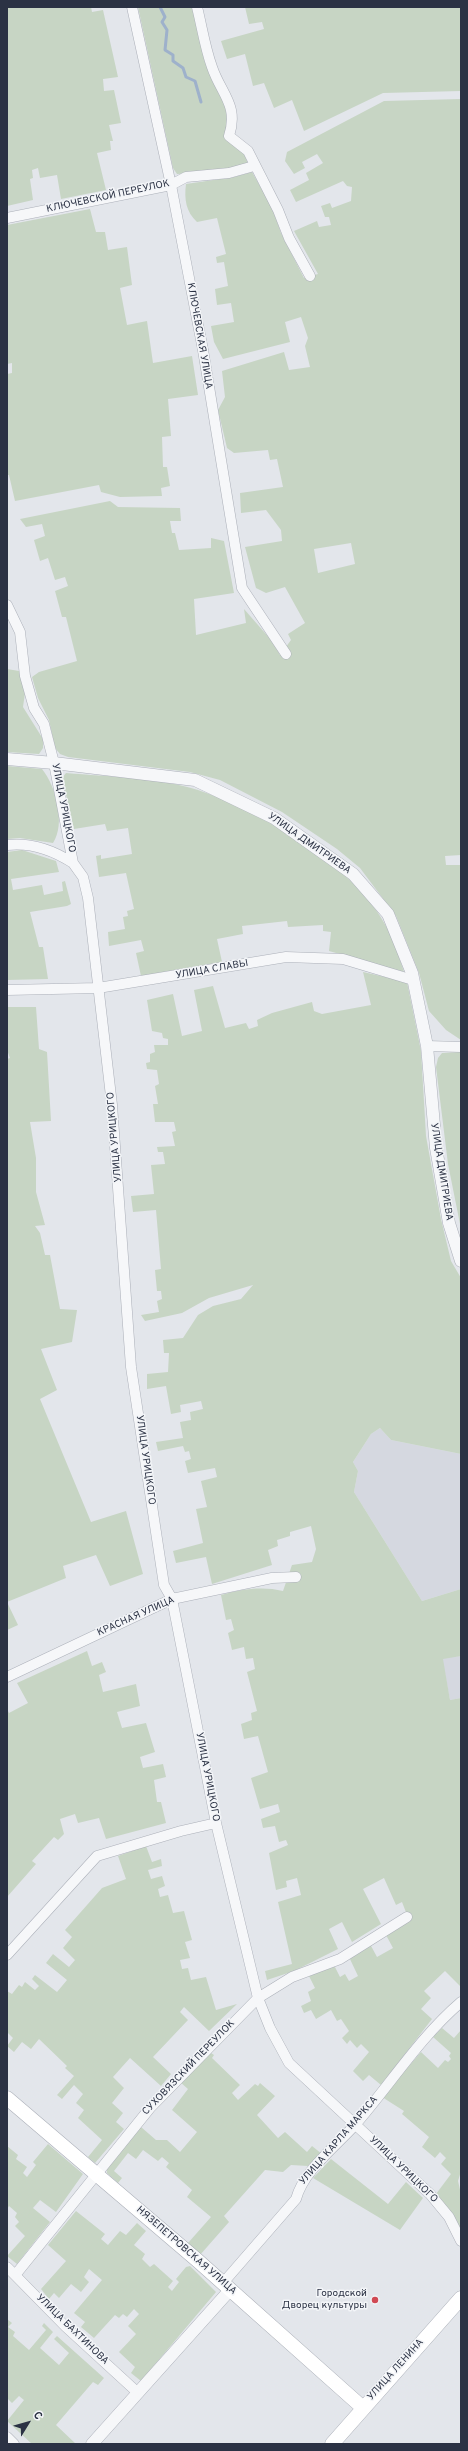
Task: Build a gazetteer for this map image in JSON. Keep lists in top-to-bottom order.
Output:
{
  "streets": {
    "main road": ["НЯЗЕПЕТРОВСКАЯ УЛИЦА", "УЛИЦА ЛЕНИНА"],
    "street": [
      "КЛЮЧЕВСКОЙ ПЕРЕУЛОК",
      "КЛЮЧЕВСКАЯ УЛИЦА",
      "УЛИЦА УРИЦКОГО",
      "УЛИЦА ДМИТРИЕВА",
      "УЛИЦА СЛАВЫ",
      "КРАСНАЯ УЛИЦА",
      "СУХОВЯЗСКИЙ ПЕРЕУЛОК",
      "УЛИЦА КАРЛА МАРКСА",
      "УЛИЦА БАХТИНОВА"
    ]
  },
  "crossings": [
    ["КЛЮЧЕВСКОЙ ПЕРЕУЛОК", "КЛЮЧЕВСКАЯ УЛИЦА"],
    ["УЛИЦА УРИЦКОГО", "УЛИЦА ДМИТРИЕВА"],
    ["УЛИЦА УРИЦКОГО", "УЛИЦА СЛАВЫ"],
    ["УЛИЦА УРИЦКОГО", "КРАСНАЯ УЛИЦА"],
    ["УЛИЦА УРИЦКОГО", "СУХОВЯЗСКИЙ ПЕРЕУЛОК"],
    ["УЛИЦА УРИЦКОГО", "УЛИЦА КАРЛА МАРКСА"],
    ["УЛИЦА ДМИТРИЕВА", "УЛИЦА СЛАВЫ"],
    ["СУХОВЯЗСКИЙ ПЕРЕУЛОК", "НЯЗЕПЕТРОВСКАЯ УЛИЦА"],
    ["СУХОВЯЗСКИЙ ПЕРЕУЛОК", "УЛИЦА БАХТИНОВА"],
    ["УЛИЦА КАРЛА МАРКСА", "НЯЗЕПЕТРОВСКАЯ УЛИЦА"],
    ["УЛИЦА КАРЛА МАРКСА", "УЛИЦА БАХТИНОВА"],
    ["НЯЗЕПЕТРОВСКАЯ УЛИЦА", "УЛИЦА ЛЕНИНА"]
  ],
  "places": ["Городской Дворец культуры"],
  "north": "top right"
}
